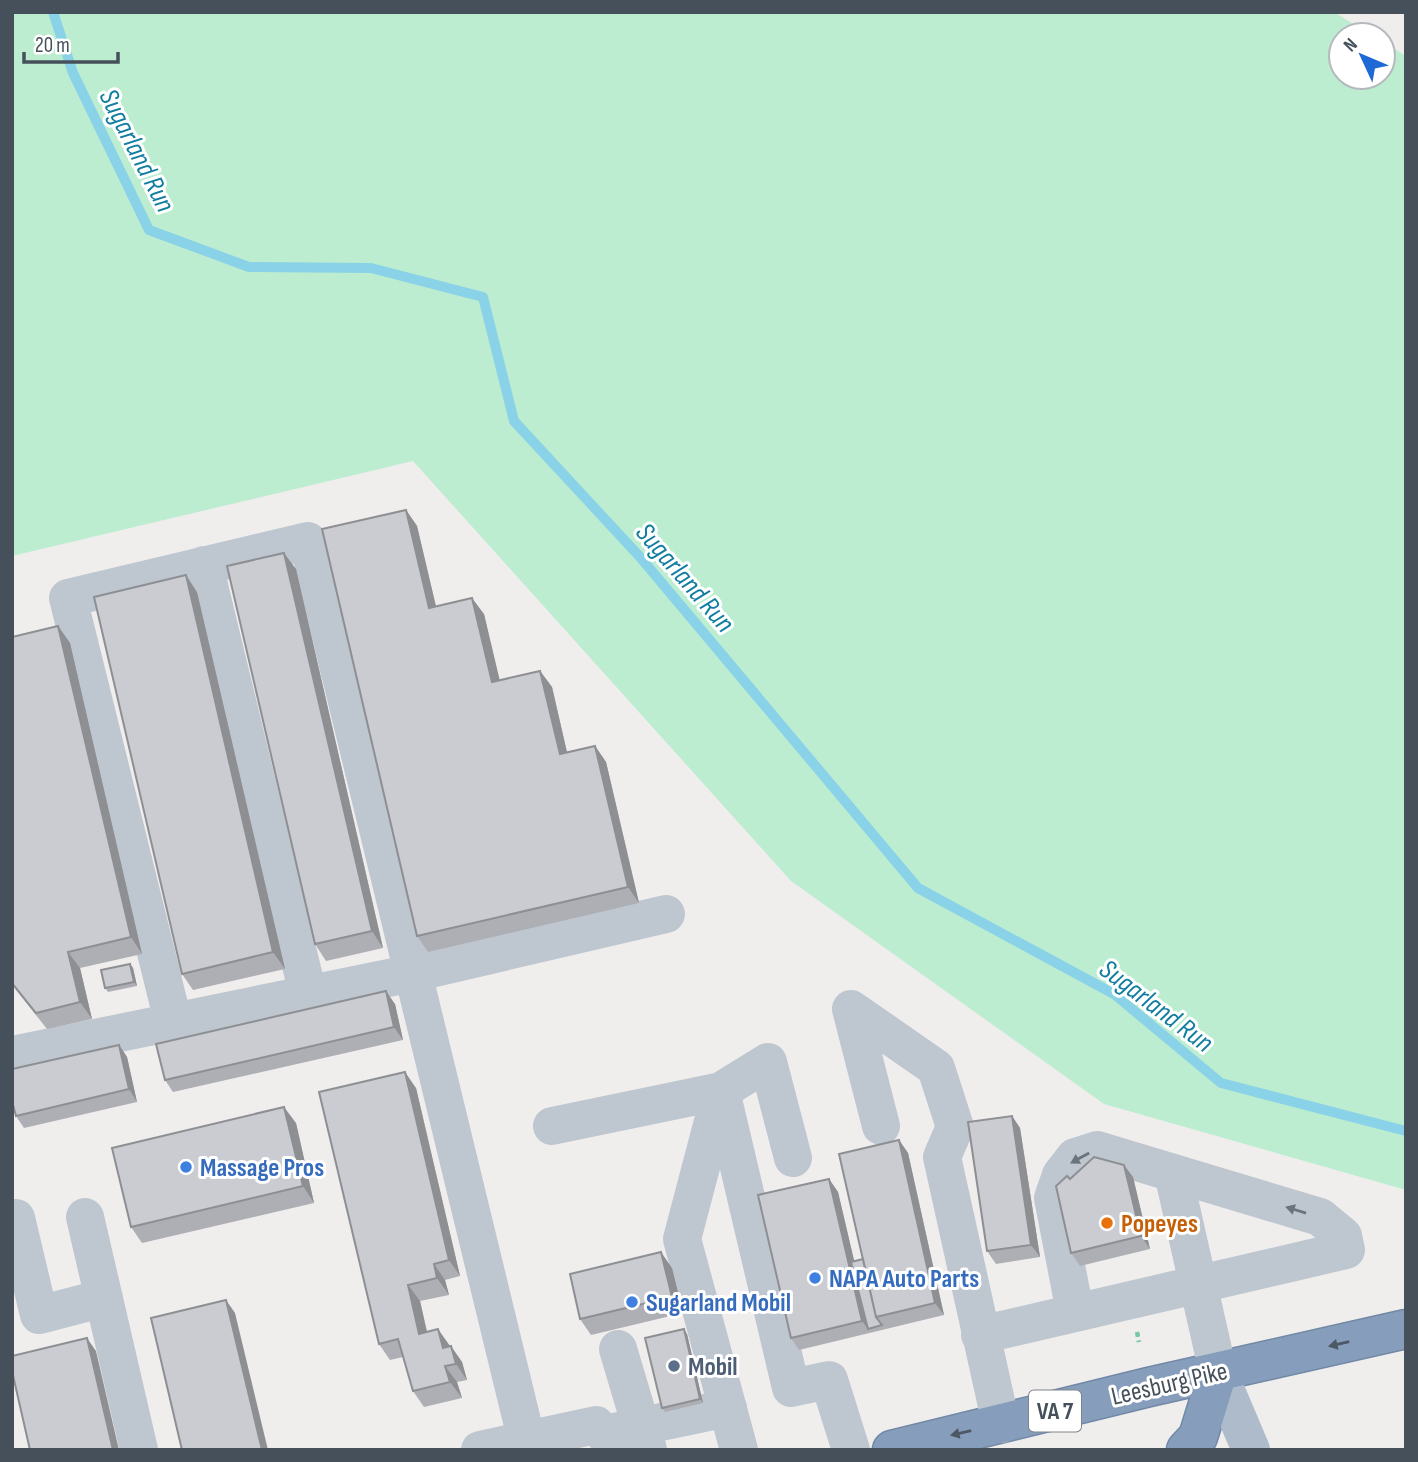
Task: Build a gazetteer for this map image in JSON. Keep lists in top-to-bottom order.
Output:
{
  "streets": {
    "highway": ["Leesburg Pike", "VA 7"]
  },
  "one_way": ["Leesburg Pike"],
  "water": ["Sugarland Run"],
  "places": [
    "Massage Pros",
    "Popeyes",
    "NAPA Auto Parts",
    "Sugarland Mobil",
    "Mobil"
  ],
  "scale_bar": "20 m",
  "north": "top left"
}
